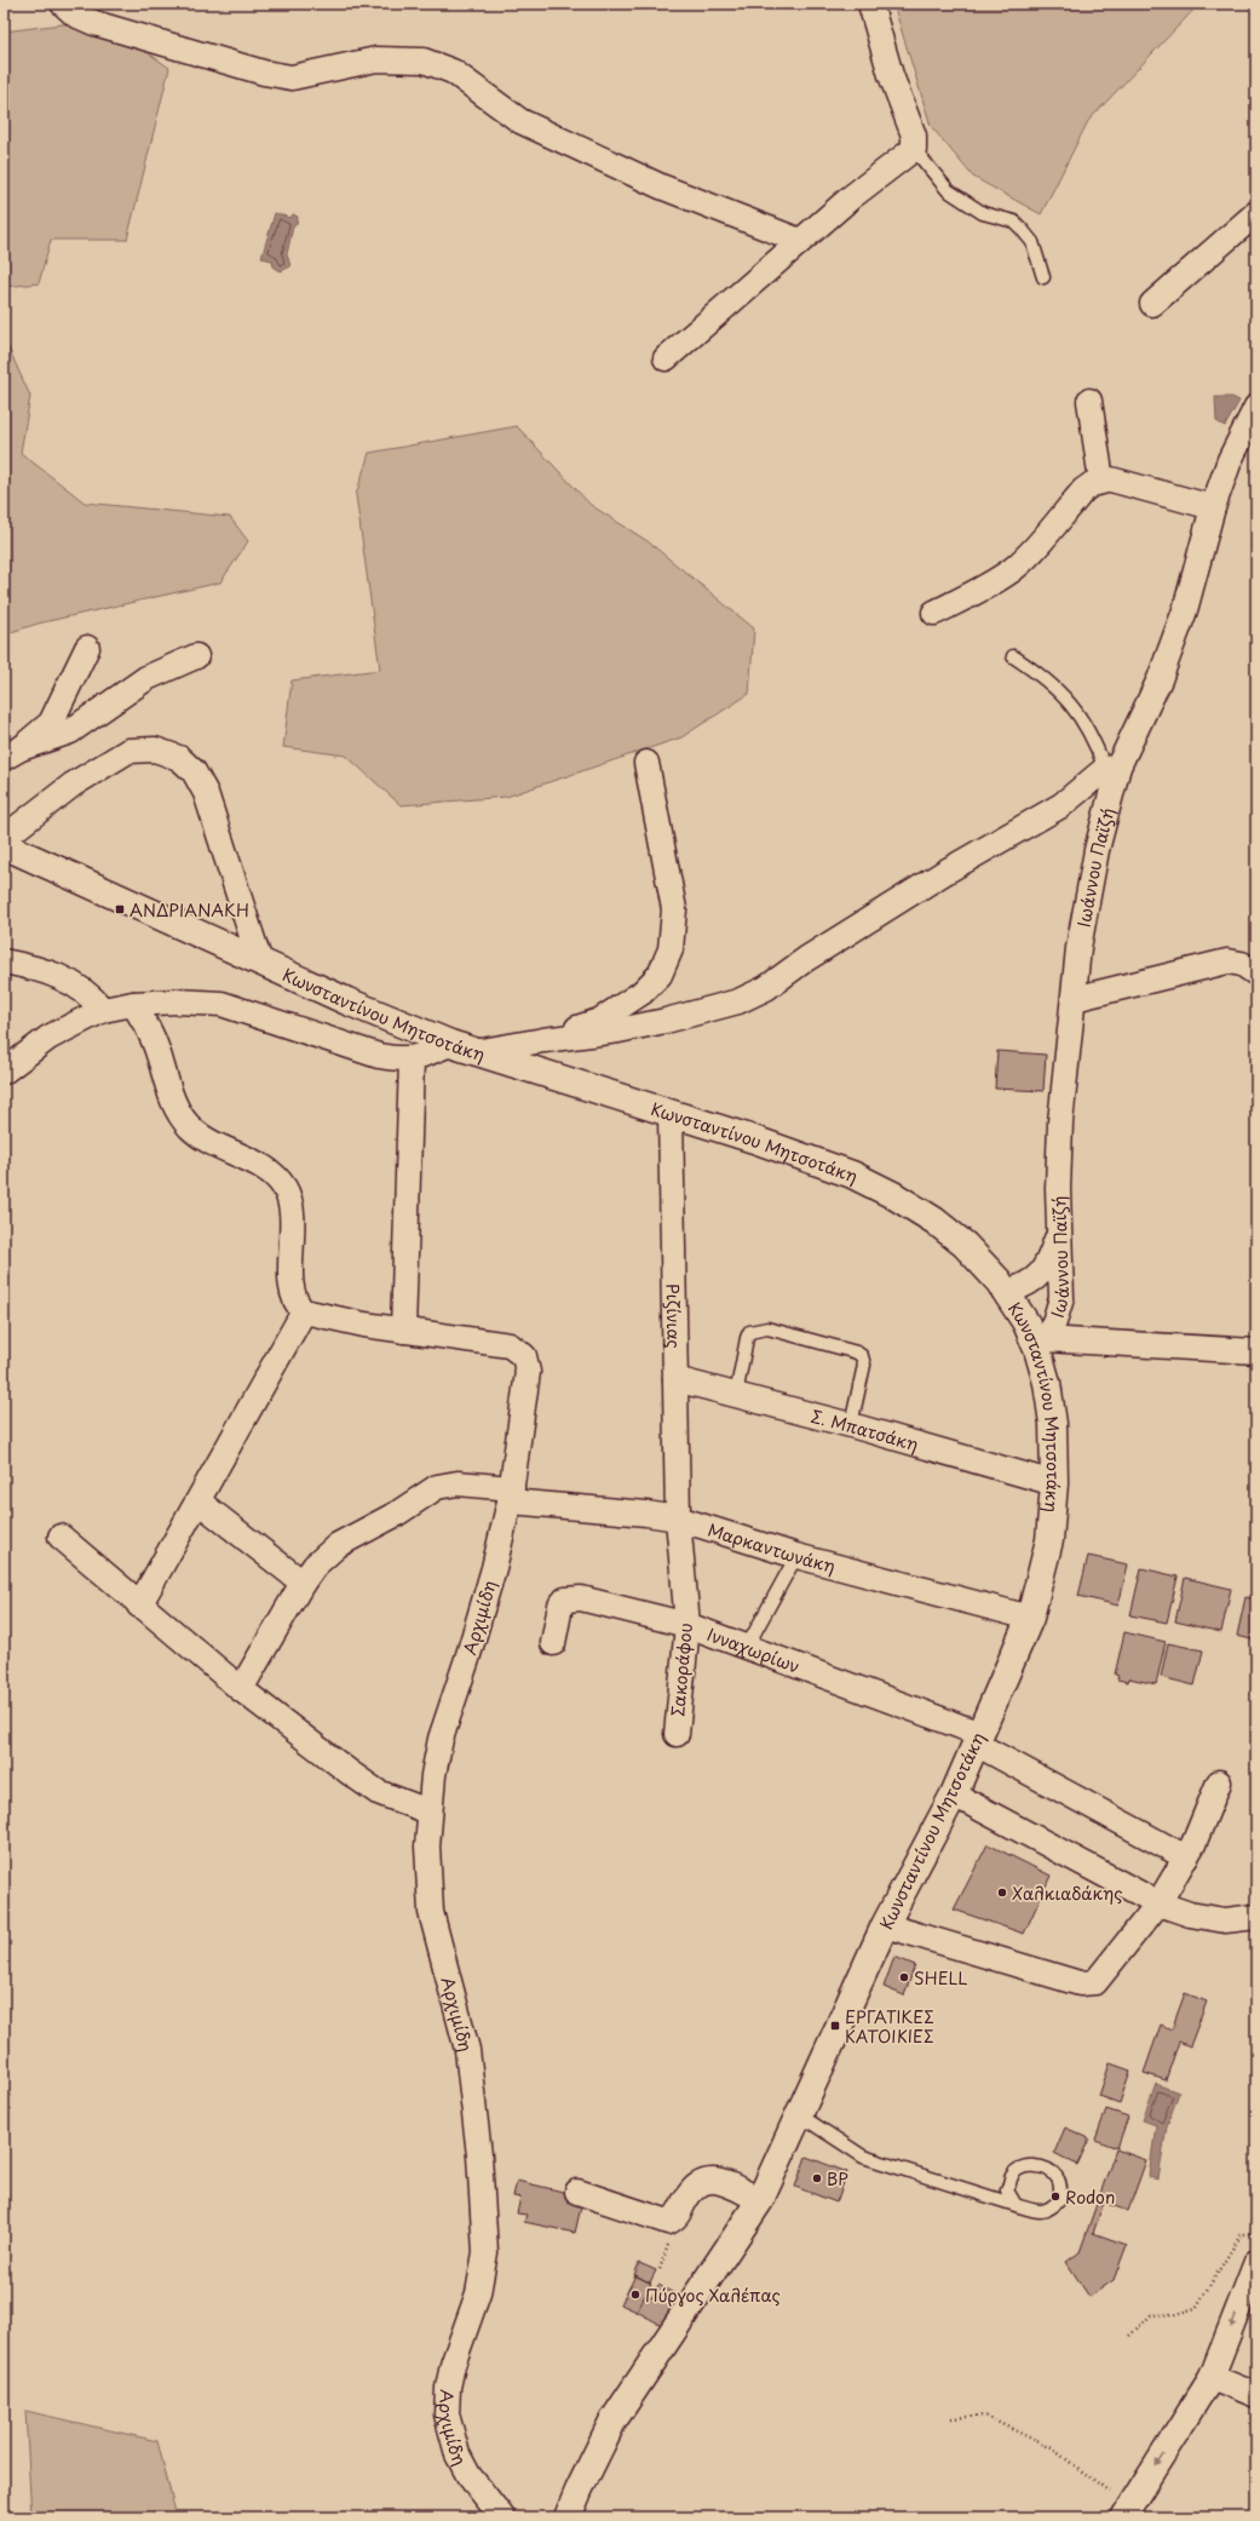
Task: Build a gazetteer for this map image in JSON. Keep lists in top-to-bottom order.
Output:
{
  "streets": {
    "main road": ["Κωνσταντίνου Μητσοτάκη"],
    "street": [
      "Ιωάννου Παϊζή",
      "Ριζίνιας",
      "Σ. Μπατσάκη",
      "Μαρκαντωνάκη",
      "Αρχιμίδη",
      "Ινναχωρίων",
      "Σακοράφου"
    ]
  },
  "crossings": [
    ["Ιωάννου Παϊζή", "Κωνσταντίνου Μητσοτάκη"],
    ["Κωνσταντίνου Μητσοτάκη", "Ριζίνιας"],
    ["Κωνσταντίνου Μητσοτάκη", "Σ. Μπατσάκη"],
    ["Κωνσταντίνου Μητσοτάκη", "Μαρκαντωνάκη"],
    ["Κωνσταντίνου Μητσοτάκη", "Ινναχωρίων"],
    ["Ριζίνιας", "Σ. Μπατσάκη"],
    ["Ριζίνιας", "Μαρκαντωνάκη"],
    ["Ριζίνιας", "Σακοράφου"],
    ["Μαρκαντωνάκη", "Αρχιμίδη"],
    ["Μαρκαντωνάκη", "Σακοράφου"],
    ["Ινναχωρίων", "Σακοράφου"]
  ],
  "places": {
    "transit": ["ΑΝΔΡΙΑΝΑΚΗ", "ΕΡΓΑΤΙΚΕΣ ΚΑΤΟΙΚΙΕΣ"],
    "other": [
      "Χαλκιαδάκης",
      "SHELL",
      "BP",
      "Rodon",
      "Πύργος Χαλέπας"
    ]
  }
}
